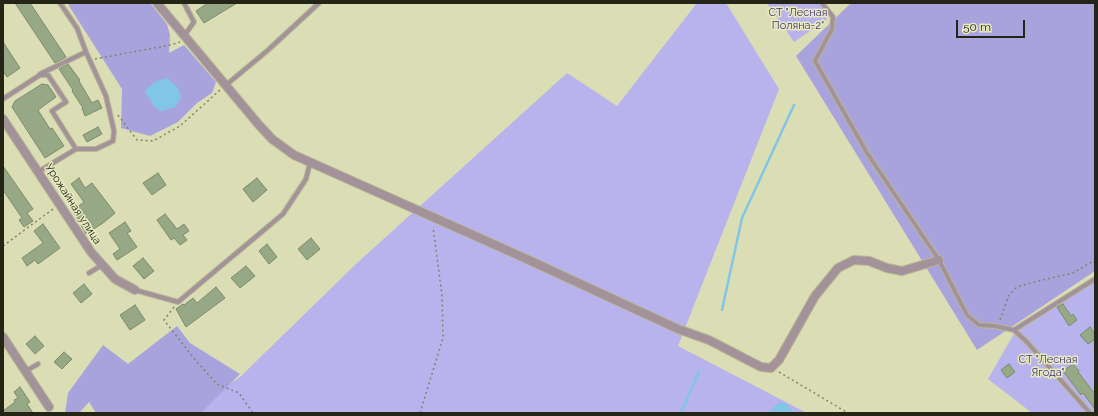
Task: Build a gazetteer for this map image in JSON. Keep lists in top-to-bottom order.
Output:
{
  "streets": {
    "street": ["Урожайная улица"]
  },
  "parks": ["СТ \"Лесная Поляна-2\"", "СТ \"Лесная Ягода\""],
  "scale_bar": "50 m"
}
